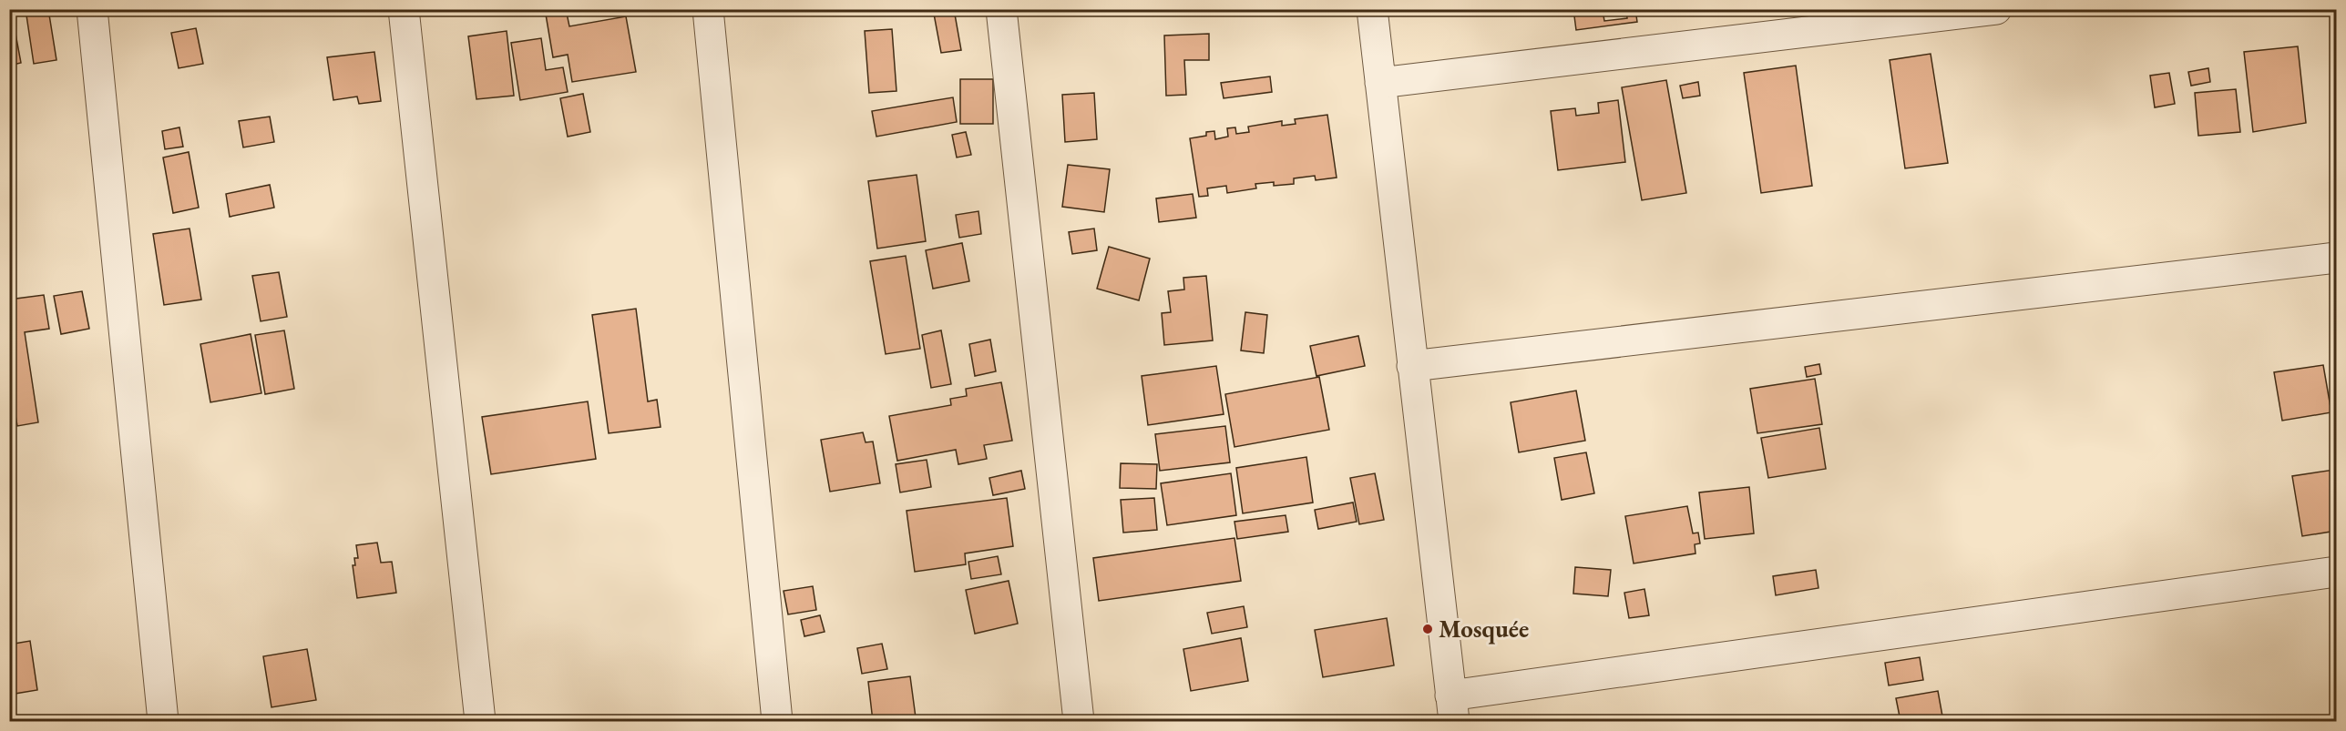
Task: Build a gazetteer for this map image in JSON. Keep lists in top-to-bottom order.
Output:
{
  "places": ["Mosquée"]
}
